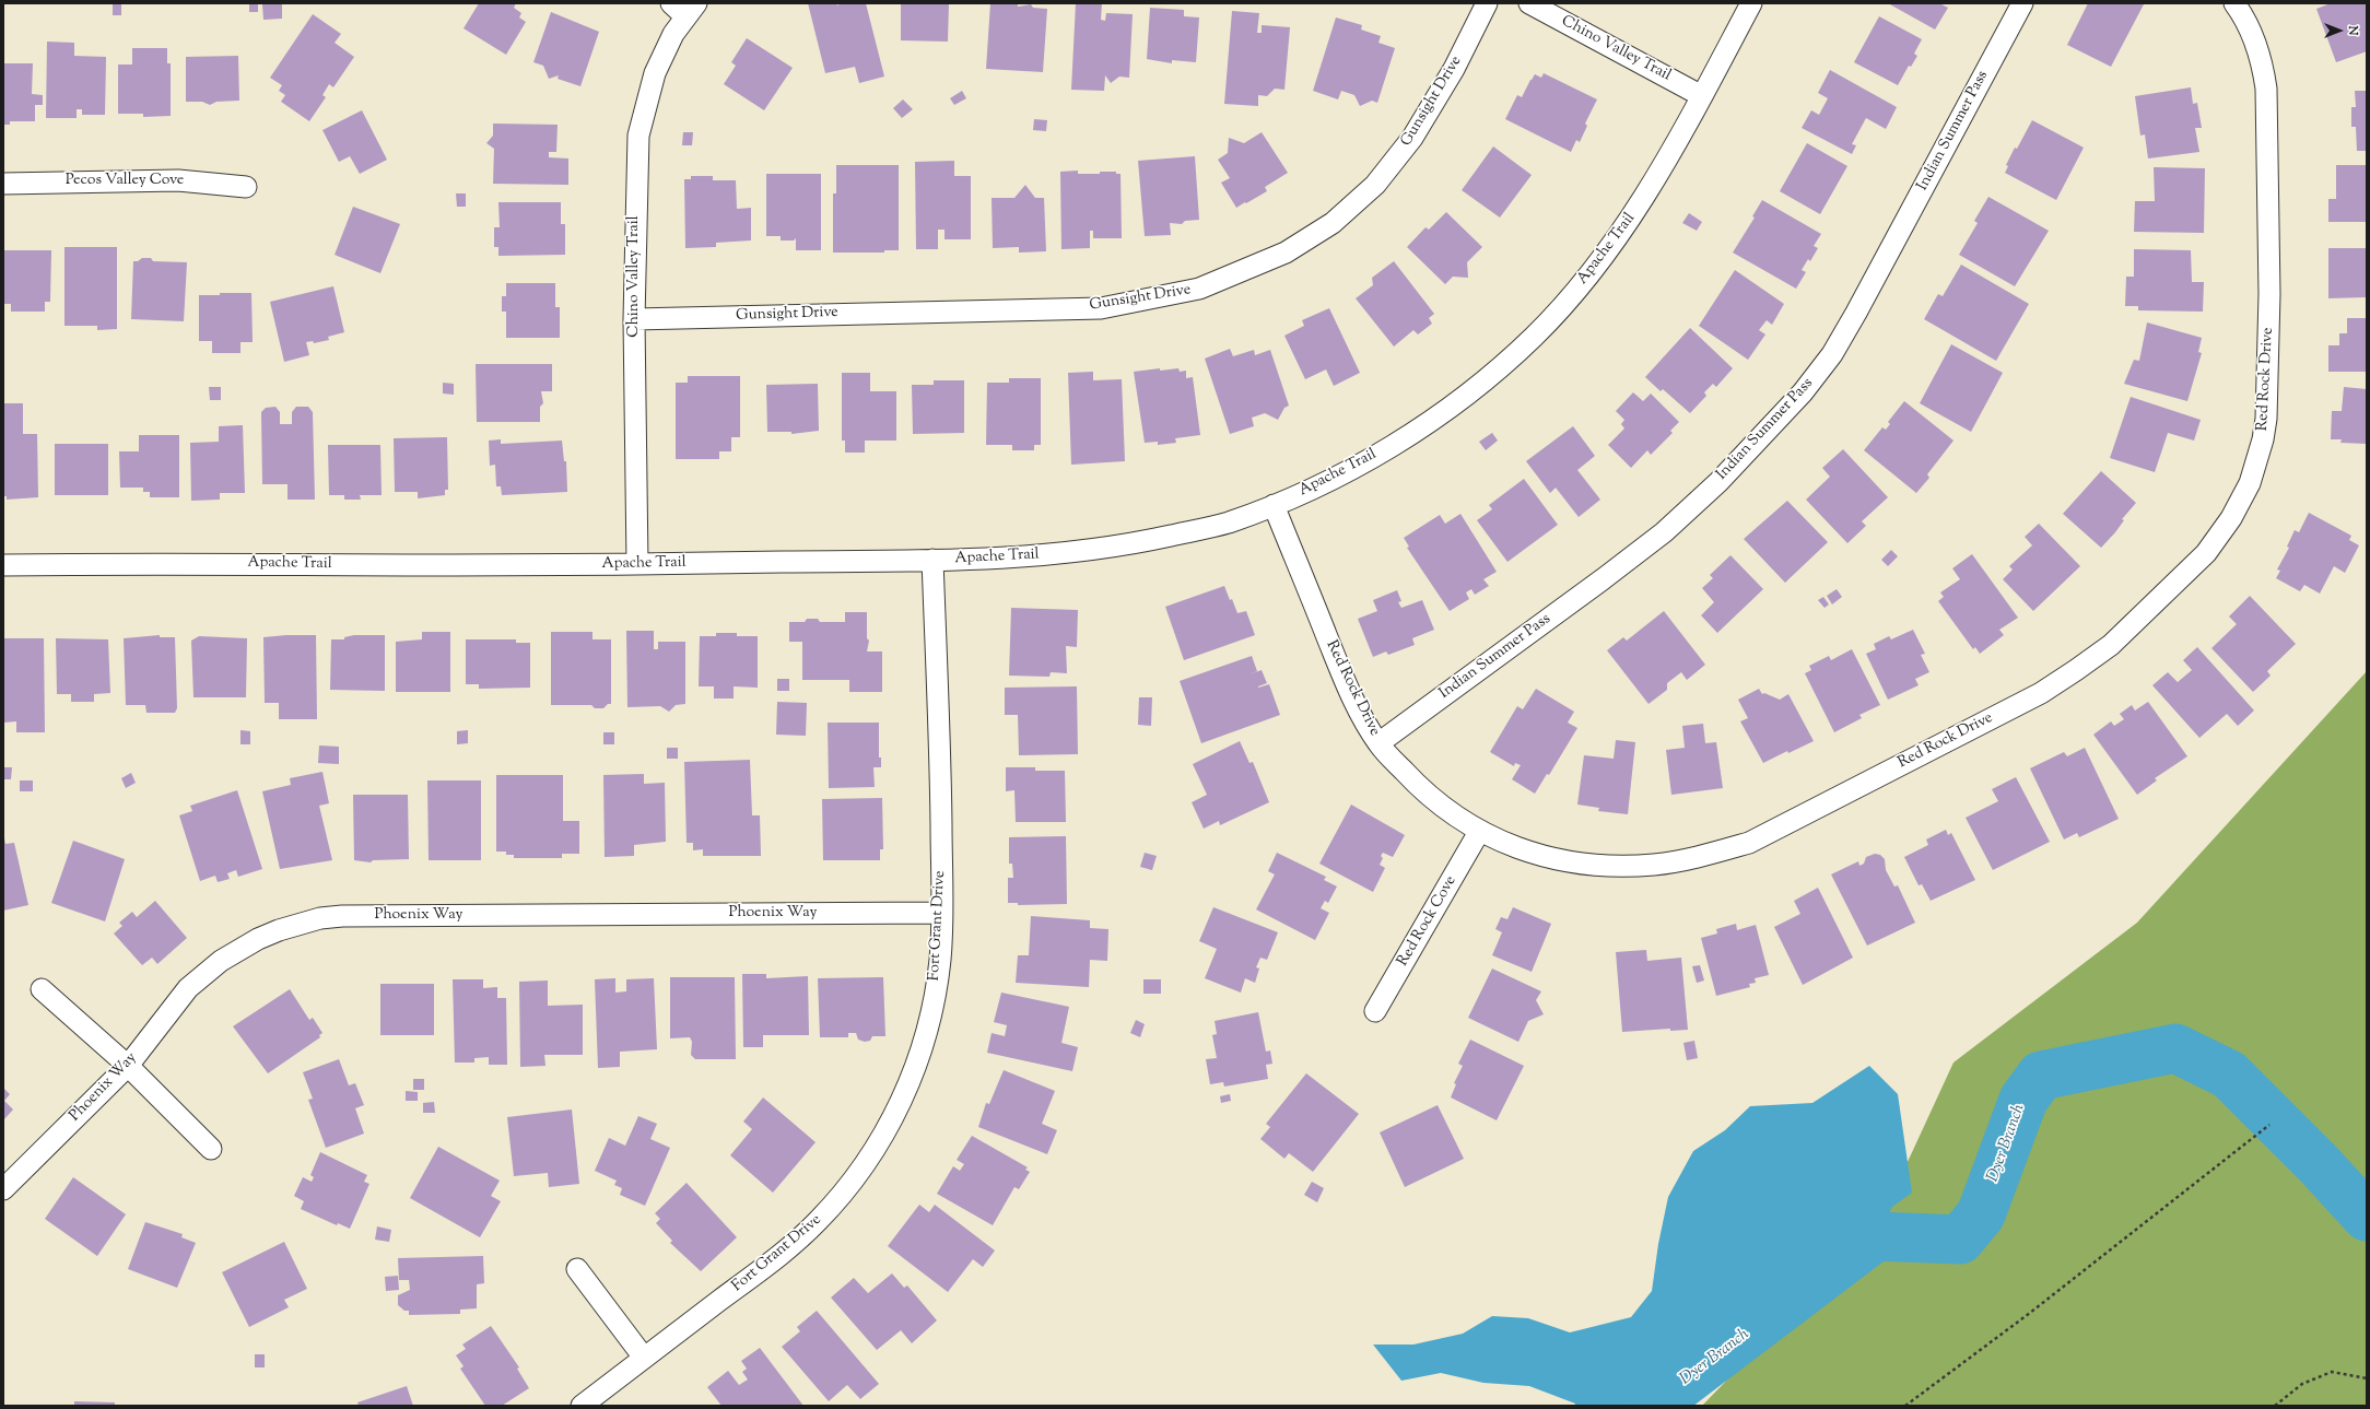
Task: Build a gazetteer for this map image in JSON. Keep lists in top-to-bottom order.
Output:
{
  "streets": {
    "street": [
      "Chino Valley Trail",
      "Gunsight Drive",
      "Indian Summer Pass",
      "Pecos Valley Cove",
      "Apache Trail",
      "Red Rock Drive",
      "Phoenix Way",
      "Red Rock Cove",
      "Fort Grant Drive"
    ]
  },
  "crossings": [
    ["Chino Valley Trail", "Gunsight Drive"],
    ["Chino Valley Trail", "Apache Trail"],
    ["Indian Summer Pass", "Red Rock Drive"],
    ["Apache Trail", "Red Rock Drive"],
    ["Apache Trail", "Fort Grant Drive"],
    ["Red Rock Drive", "Red Rock Cove"],
    ["Phoenix Way", "Fort Grant Drive"]
  ],
  "water": ["Dyer Branch"],
  "north": "right"
}
